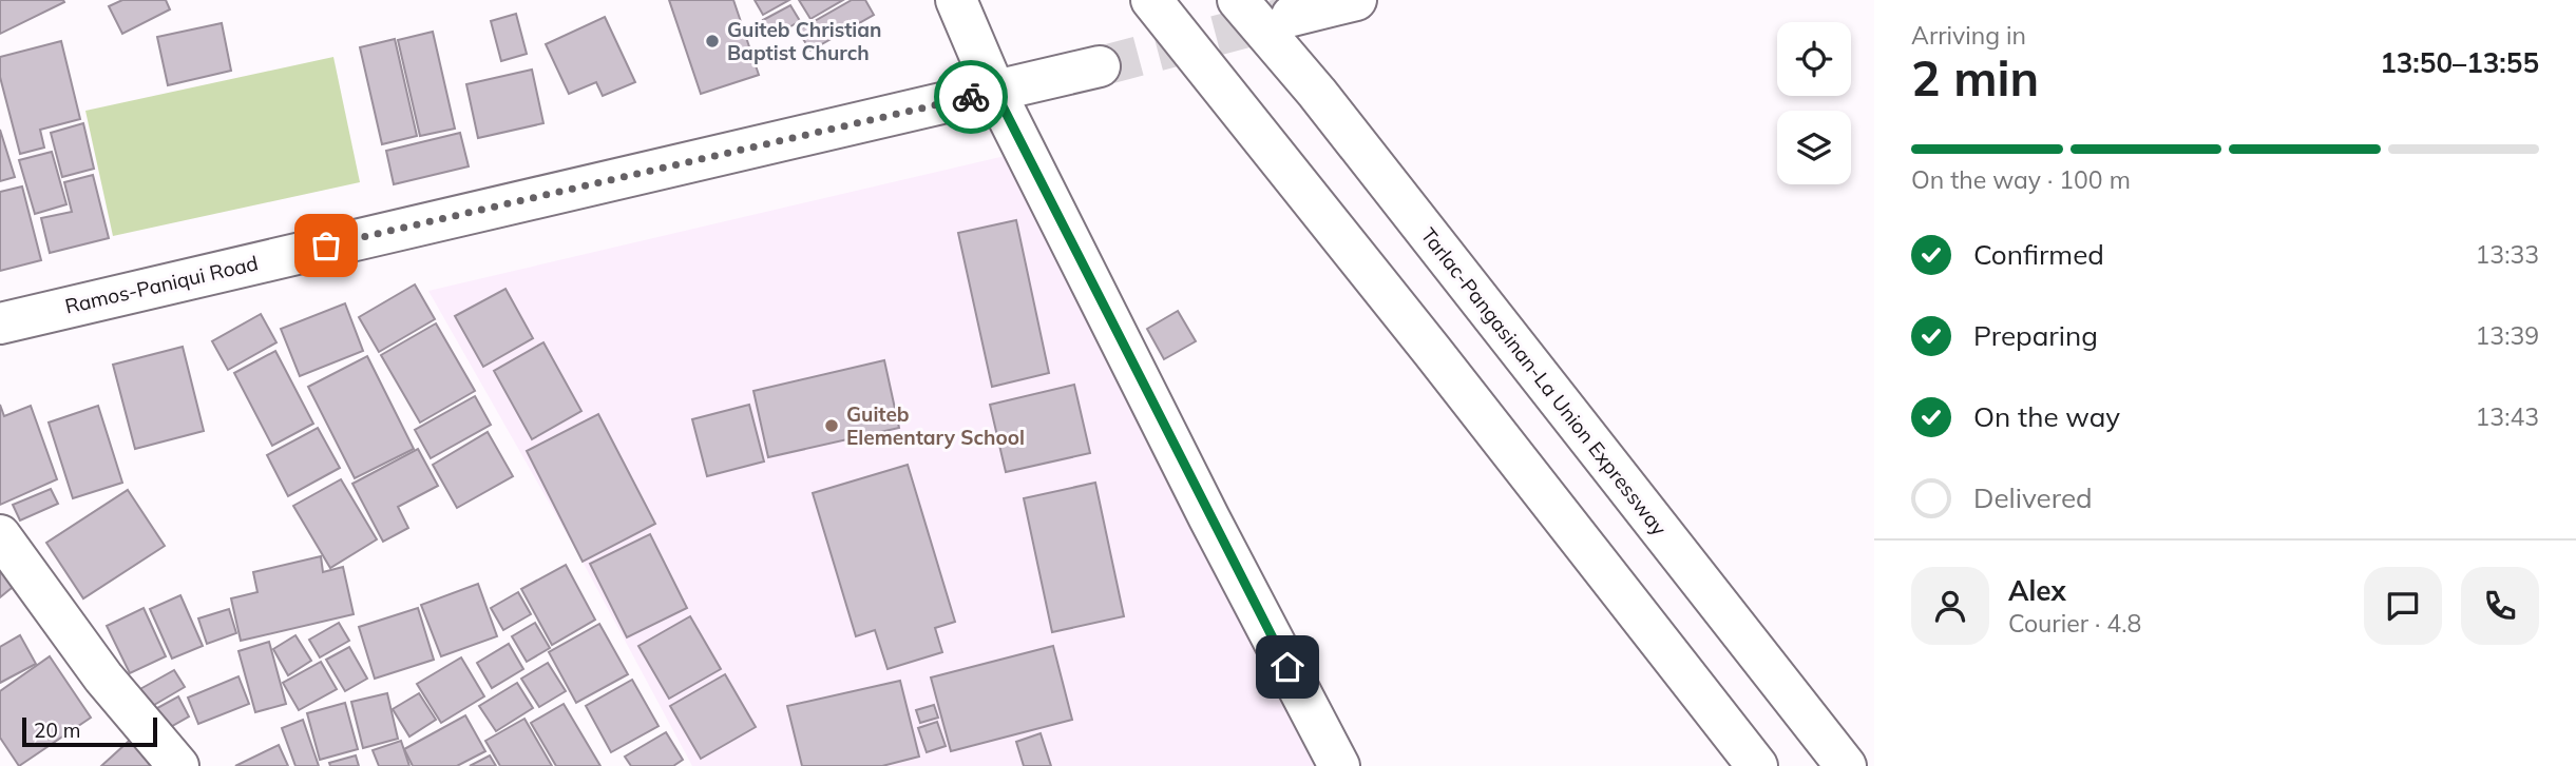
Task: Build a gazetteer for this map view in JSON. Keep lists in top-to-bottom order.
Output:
{
  "streets": {
    "main road": ["Ramos-Paniqui Road", "Tarlac-Pangasinan-La Union Expressway"]
  },
  "places": ["Guiteb Christian Baptist Church", "Guiteb Elementary School"],
  "scale_bar": "20 m",
  "page": {
    "heading": ["2 min", "Arriving in", "13:50–13:55"],
    "panel": ["Alex", "Courier · 4.8"],
    "bar": "On the way · 100 m",
    "list": [
      ["Confirmed", "13:33"],
      ["Preparing", "13:39"],
      ["On the way", "13:43"],
      "Delivered"
    ],
    "scale": "20 m"
  }
}
